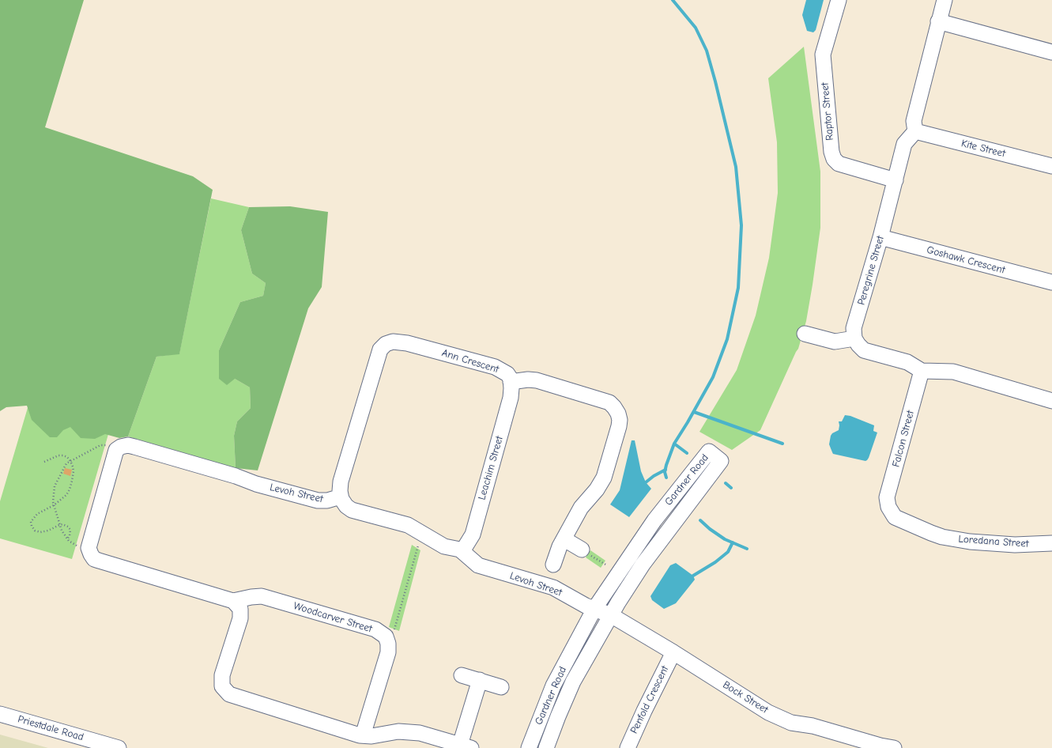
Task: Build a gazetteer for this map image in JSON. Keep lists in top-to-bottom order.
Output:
{
  "streets": {
    "street": [
      "Raptor Street",
      "Kite Street",
      "Goshawk Crescent",
      "Peregrine Street",
      "Ann Crescent",
      "Falcon Street",
      "Leachim Street",
      "Gardner Road",
      "Levoh Street",
      "Loredana Street",
      "Woodcarver Street",
      "Bock Street",
      "Penfold Crescent",
      "Priestdale Road"
    ]
  },
  "crossings": [
    ["Raptor Street", "Peregrine Street"],
    ["Kite Street", "Peregrine Street"],
    ["Goshawk Crescent", "Peregrine Street"],
    ["Ann Crescent", "Leachim Street"],
    ["Ann Crescent", "Levoh Street"],
    ["Falcon Street", "Loredana Street"],
    ["Leachim Street", "Levoh Street"],
    ["Gardner Road", "Levoh Street"],
    ["Gardner Road", "Bock Street"],
    ["Levoh Street", "Bock Street"],
    ["Bock Street", "Penfold Crescent"]
  ]
}
